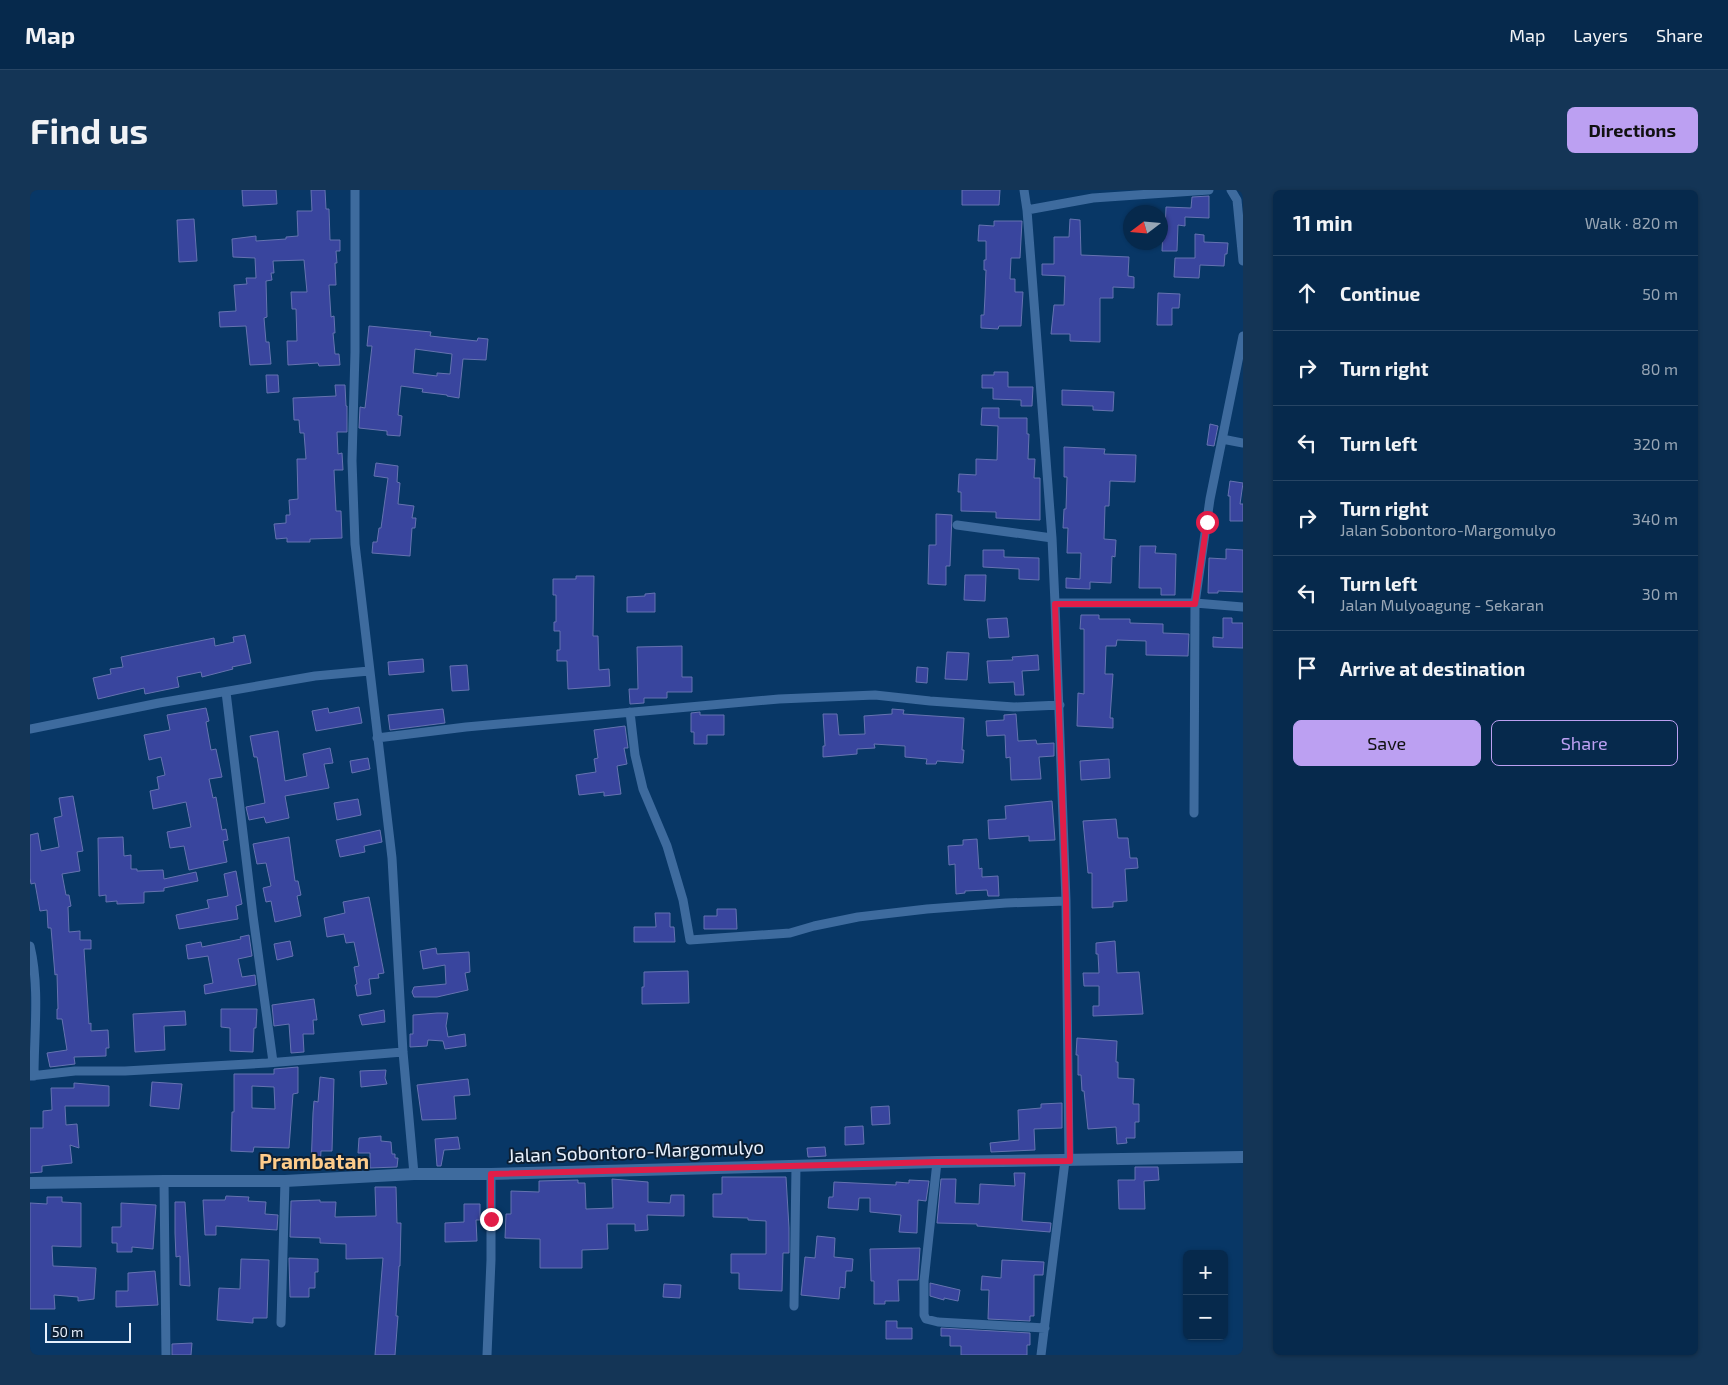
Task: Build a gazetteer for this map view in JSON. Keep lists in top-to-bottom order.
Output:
{
  "streets": {
    "street": ["Jalan Sobontoro-Margomulyo"]
  },
  "districts": ["Prambatan"],
  "scale_bar": "50 m",
  "north": "left",
  "page": {
    "header": "Map",
    "nav": ["Map", "Layers", "Share"],
    "buttons": [
      "Directions",
      ["Save", "Share"]
    ],
    "title": "Find us",
    "heading": ["11 min", "Walk · 820 m"],
    "list": [
      ["Continue", "50 m"],
      ["Turn right", "80 m"],
      ["Turn left", "320 m"],
      ["Turn right", "Jalan Sobontoro-Margomulyo", "340 m"],
      ["Turn left", "Jalan Mulyoagung - Sekaran", "30 m"],
      "Arrive at destination"
    ],
    "map_buttons": ["+", "−"],
    "scale": "50 m"
  }
}
